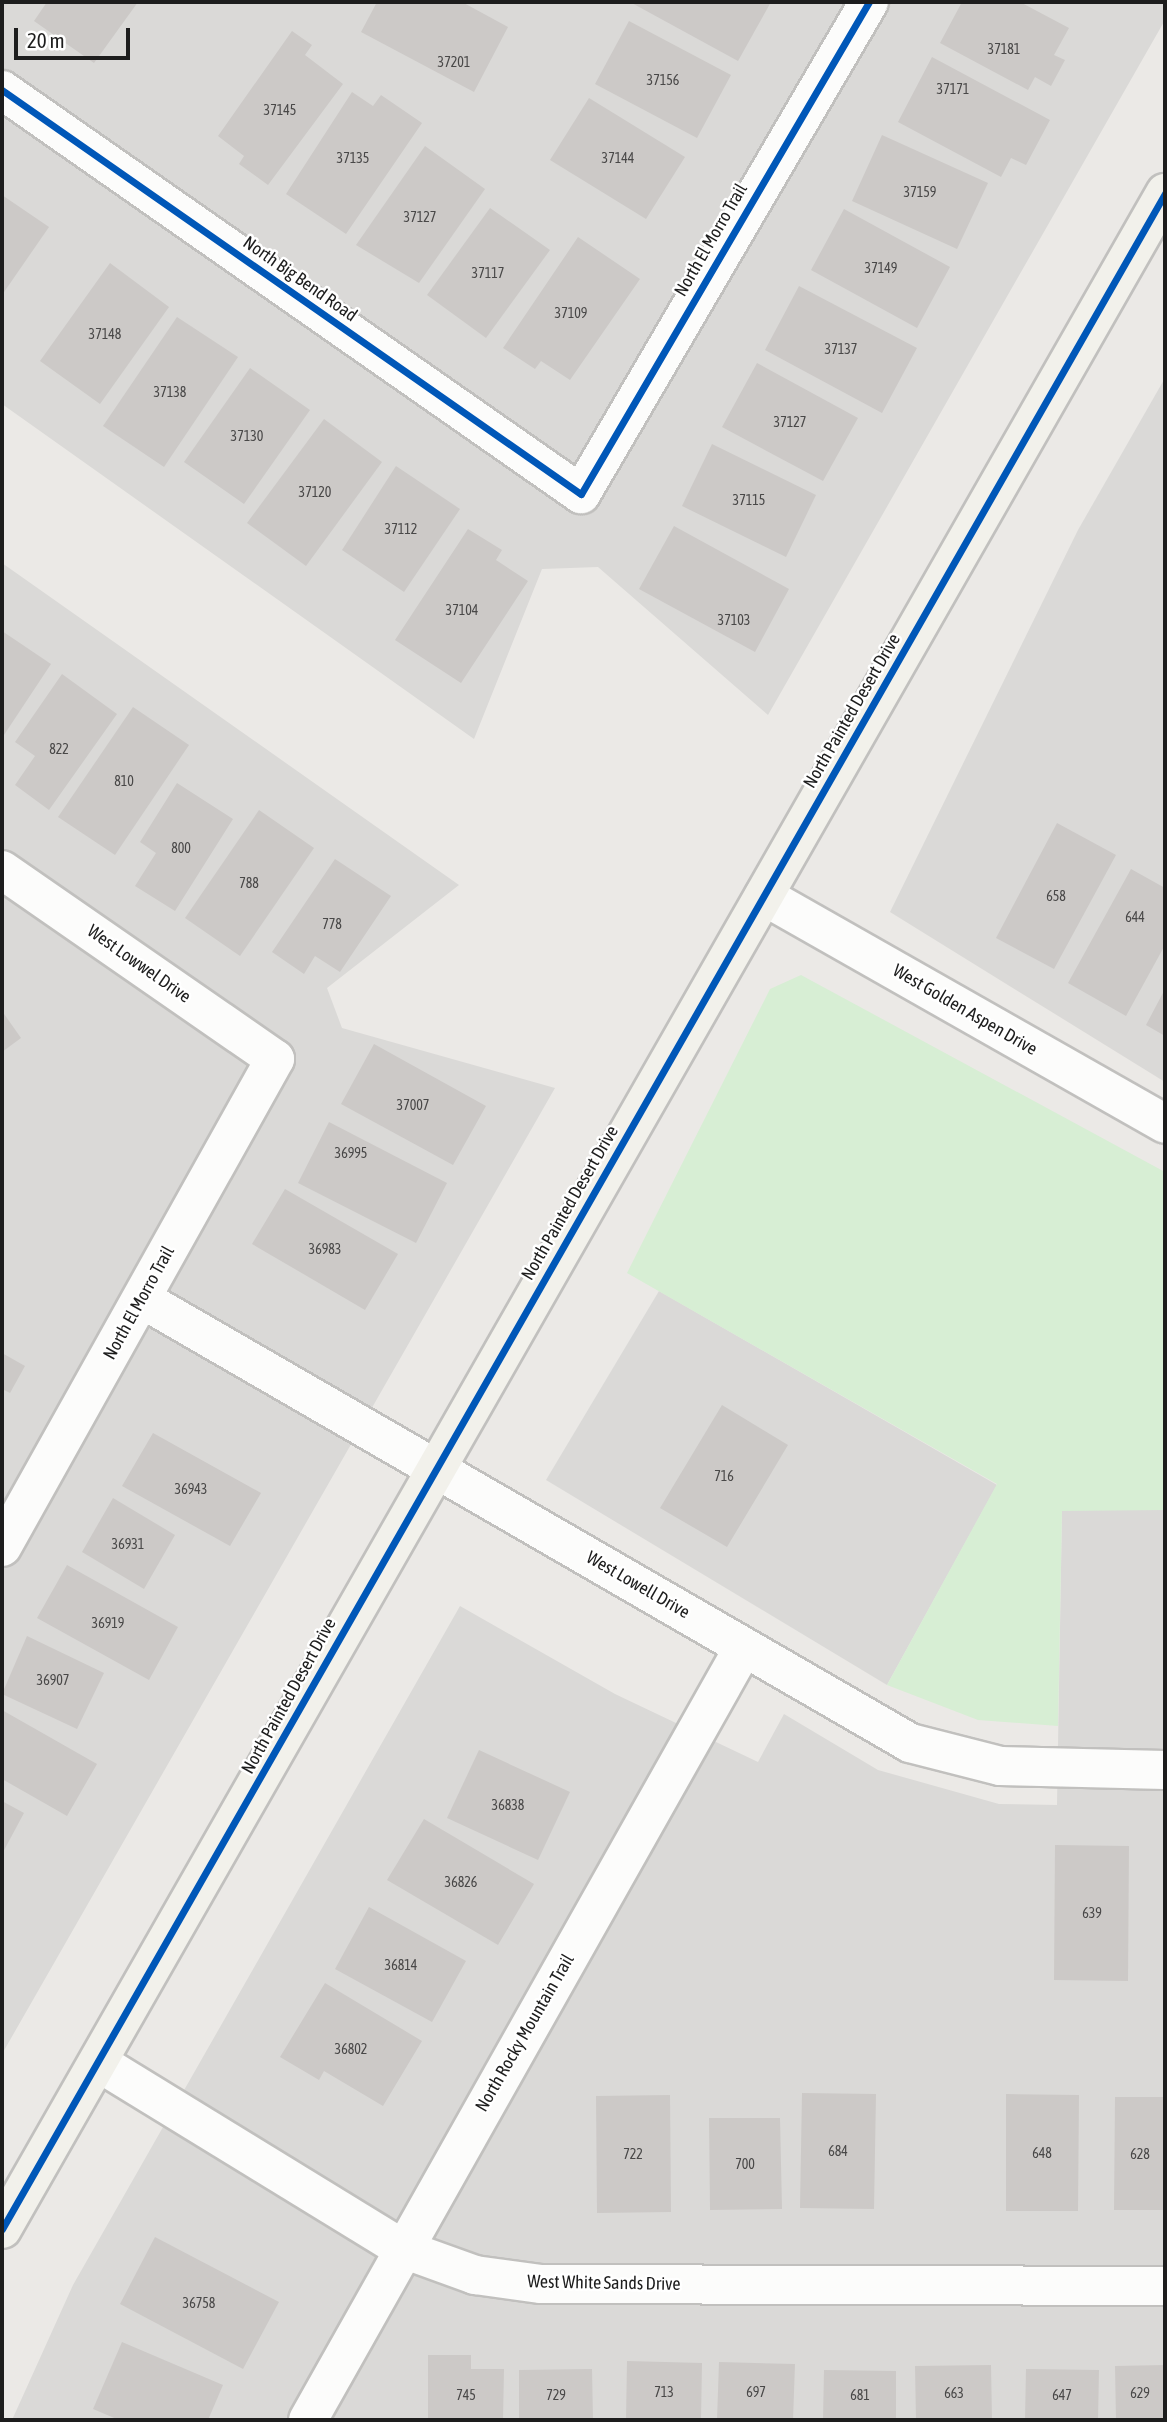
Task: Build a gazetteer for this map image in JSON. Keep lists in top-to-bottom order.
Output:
{
  "streets": {
    "street": [
      "North El Morro Trail",
      "North Big Bend Road",
      "North Painted Desert Drive",
      "West Lowwel Drive",
      "West Golden Aspen Drive",
      "West Lowell Drive",
      "North Rocky Mountain Trail",
      "West White Sands Drive"
    ]
  },
  "crossings": [
    ["North El Morro Trail", "North Big Bend Road"],
    ["North El Morro Trail", "West Lowwel Drive"],
    ["North El Morro Trail", "West Lowell Drive"],
    ["North Painted Desert Drive", "West Golden Aspen Drive"],
    ["North Painted Desert Drive", "West Lowell Drive"],
    ["North Painted Desert Drive", "West White Sands Drive"],
    ["West Lowell Drive", "North Rocky Mountain Trail"],
    ["North Rocky Mountain Trail", "West White Sands Drive"]
  ],
  "house_numbers": [
    "37181",
    "37201",
    "37156",
    "37171",
    "37145",
    "37135",
    "37144",
    "37159",
    "37127",
    "37149",
    "37117",
    "37109",
    "37148",
    "37137",
    "37138",
    "37127",
    "37130",
    "37120",
    "37115",
    "37112",
    "37104",
    "37103",
    "822",
    "810",
    "800",
    "788",
    "658",
    "644",
    "778",
    "37007",
    "36995",
    "36983",
    "716",
    "36943",
    "36931",
    "36919",
    "36907",
    "36838",
    "36826",
    "639",
    "36814",
    "36802",
    "684",
    "648",
    "722",
    "628",
    "700",
    "36758",
    "713",
    "697",
    "663",
    "629",
    "745",
    "729",
    "681",
    "647"
  ],
  "scale_bar": "20 m"
}
